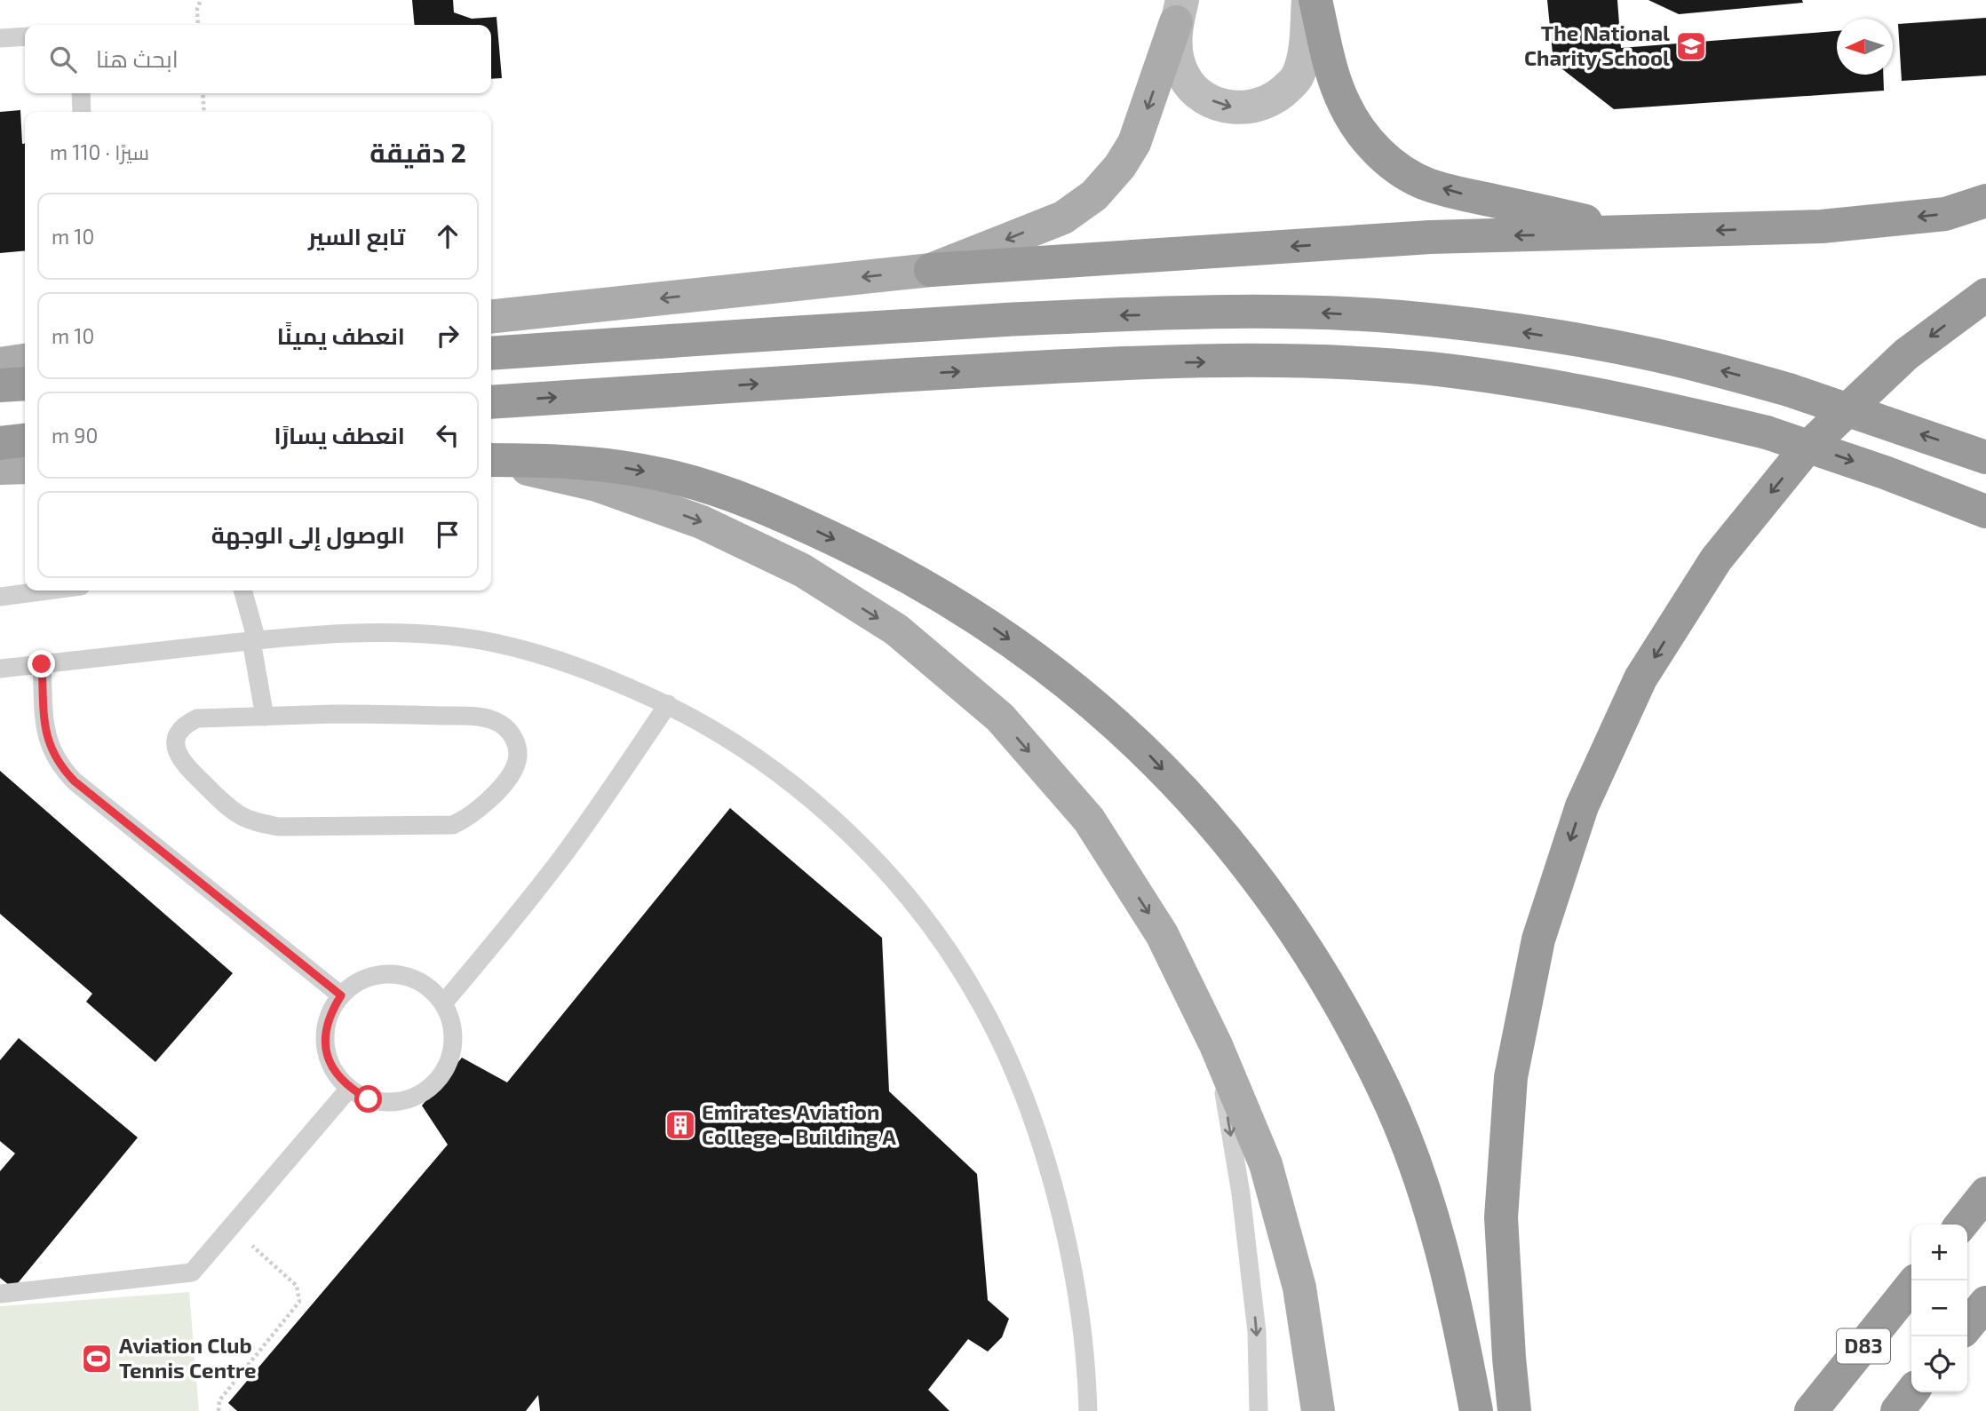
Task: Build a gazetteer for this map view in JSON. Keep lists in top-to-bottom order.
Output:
{
  "streets": {
    "highway": ["D83"]
  },
  "places": {
    "school or university": ["The National Charity School"],
    "building": ["Emirates Aviation College - Building A"],
    "sports": ["Aviation Club Tennis Centre"]
  },
  "north": "left",
  "page": {
    "search": "ابحث هنا",
    "heading": ["2 دقيقة", "سيرًا · 110 m"],
    "list": [
      ["تابع السير", "10 m"],
      ["انعطف يمينًا", "10 m"],
      ["انعطف يسارًا", "90 m"],
      "الوصول إلى الوجهة"
    ],
    "map_buttons": ["+", "−"]
  }
}
